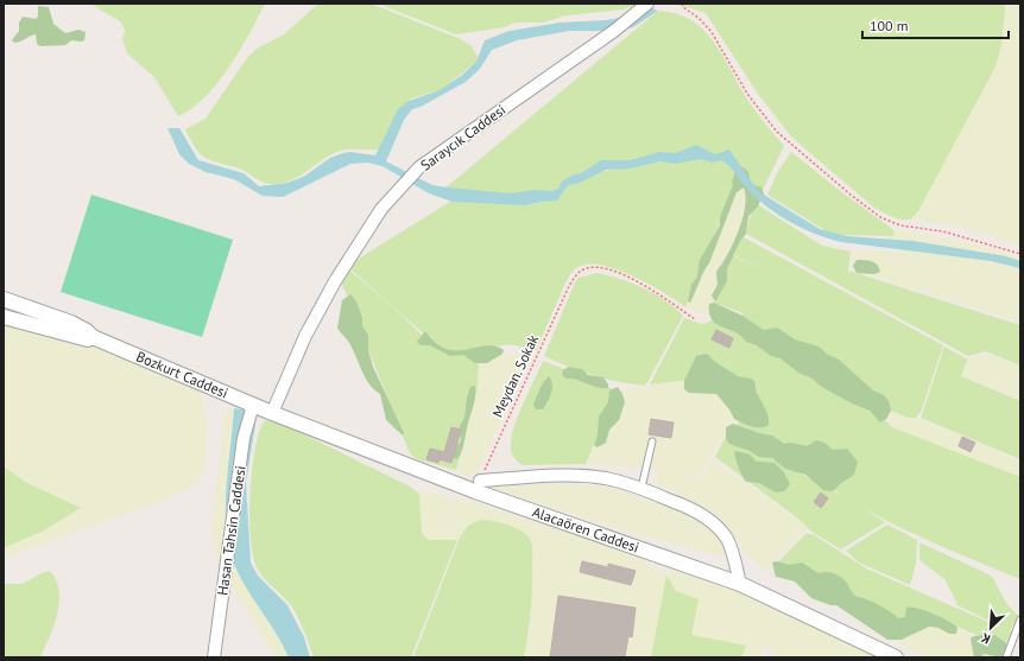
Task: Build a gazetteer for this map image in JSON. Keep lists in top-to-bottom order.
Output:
{
  "streets": {
    "street": [
      "Saraycık Caddesi",
      "Bozkurt Caddesi",
      "Hasan Tahsin Caddesi",
      "Alacaören Caddesi"
    ],
    "path": ["Meydan. Sokak"]
  },
  "crossings": [
    ["Saraycık Caddesi", "Bozkurt Caddesi"],
    ["Saraycık Caddesi", "Alacaören Caddesi"],
    ["Bozkurt Caddesi", "Hasan Tahsin Caddesi"],
    ["Bozkurt Caddesi", "Alacaören Caddesi"]
  ],
  "scale_bar": "100 m",
  "north": "bottom left"
}
